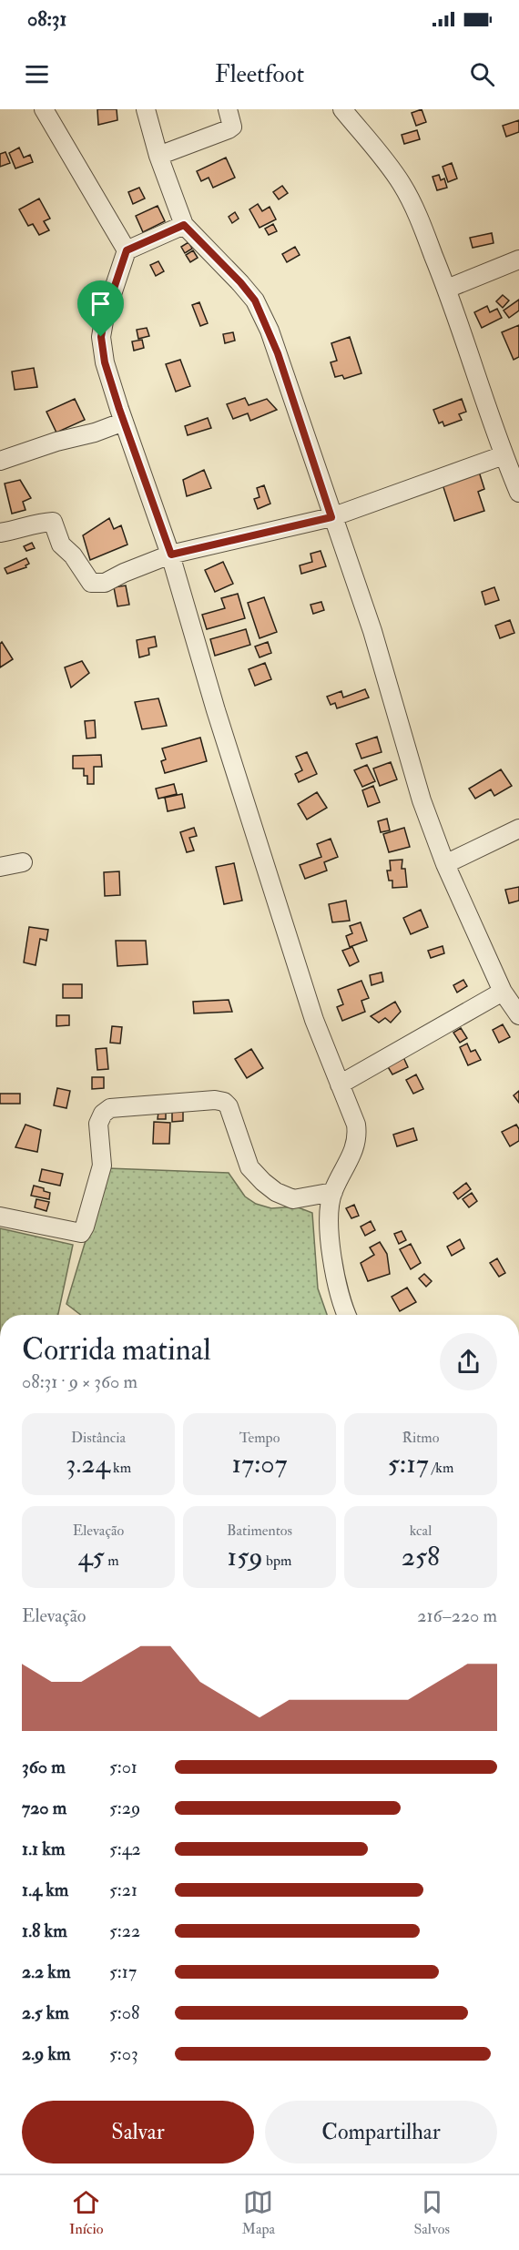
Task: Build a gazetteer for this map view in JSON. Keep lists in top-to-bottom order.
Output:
{
  "page": {
    "status": "08:31",
    "header": "Fleetfoot",
    "heading": ["Corrida matinal", "08:31 · 9 × 360 m"],
    "stats": [
      ["Distância", "3.24 km"],
      ["Tempo", "17:07"],
      ["Ritmo", "5:17 /km"],
      ["Elevação", "45 m"],
      ["Batimentos", "159 bpm"],
      ["kcal", "258"]
    ],
    "chart": ["Elevação", "216–220 m"],
    "list": [
      {
        "name": "360 m",
        "note": "5:01"
      },
      {
        "name": "720 m",
        "note": "5:29"
      },
      {
        "name": "1.1 km",
        "note": "5:42"
      },
      {
        "name": "1.4 km",
        "note": "5:21"
      },
      {
        "name": "1.8 km",
        "note": "5:22"
      },
      {
        "name": "2.2 km",
        "note": "5:17"
      },
      {
        "name": "2.5 km",
        "note": "5:08"
      },
      {
        "name": "2.9 km",
        "note": "5:03"
      }
    ],
    "buttons": ["Salvar", "Compartilhar"],
    "tabs": ["Início", "Mapa", "Salvos"]
  }
}
